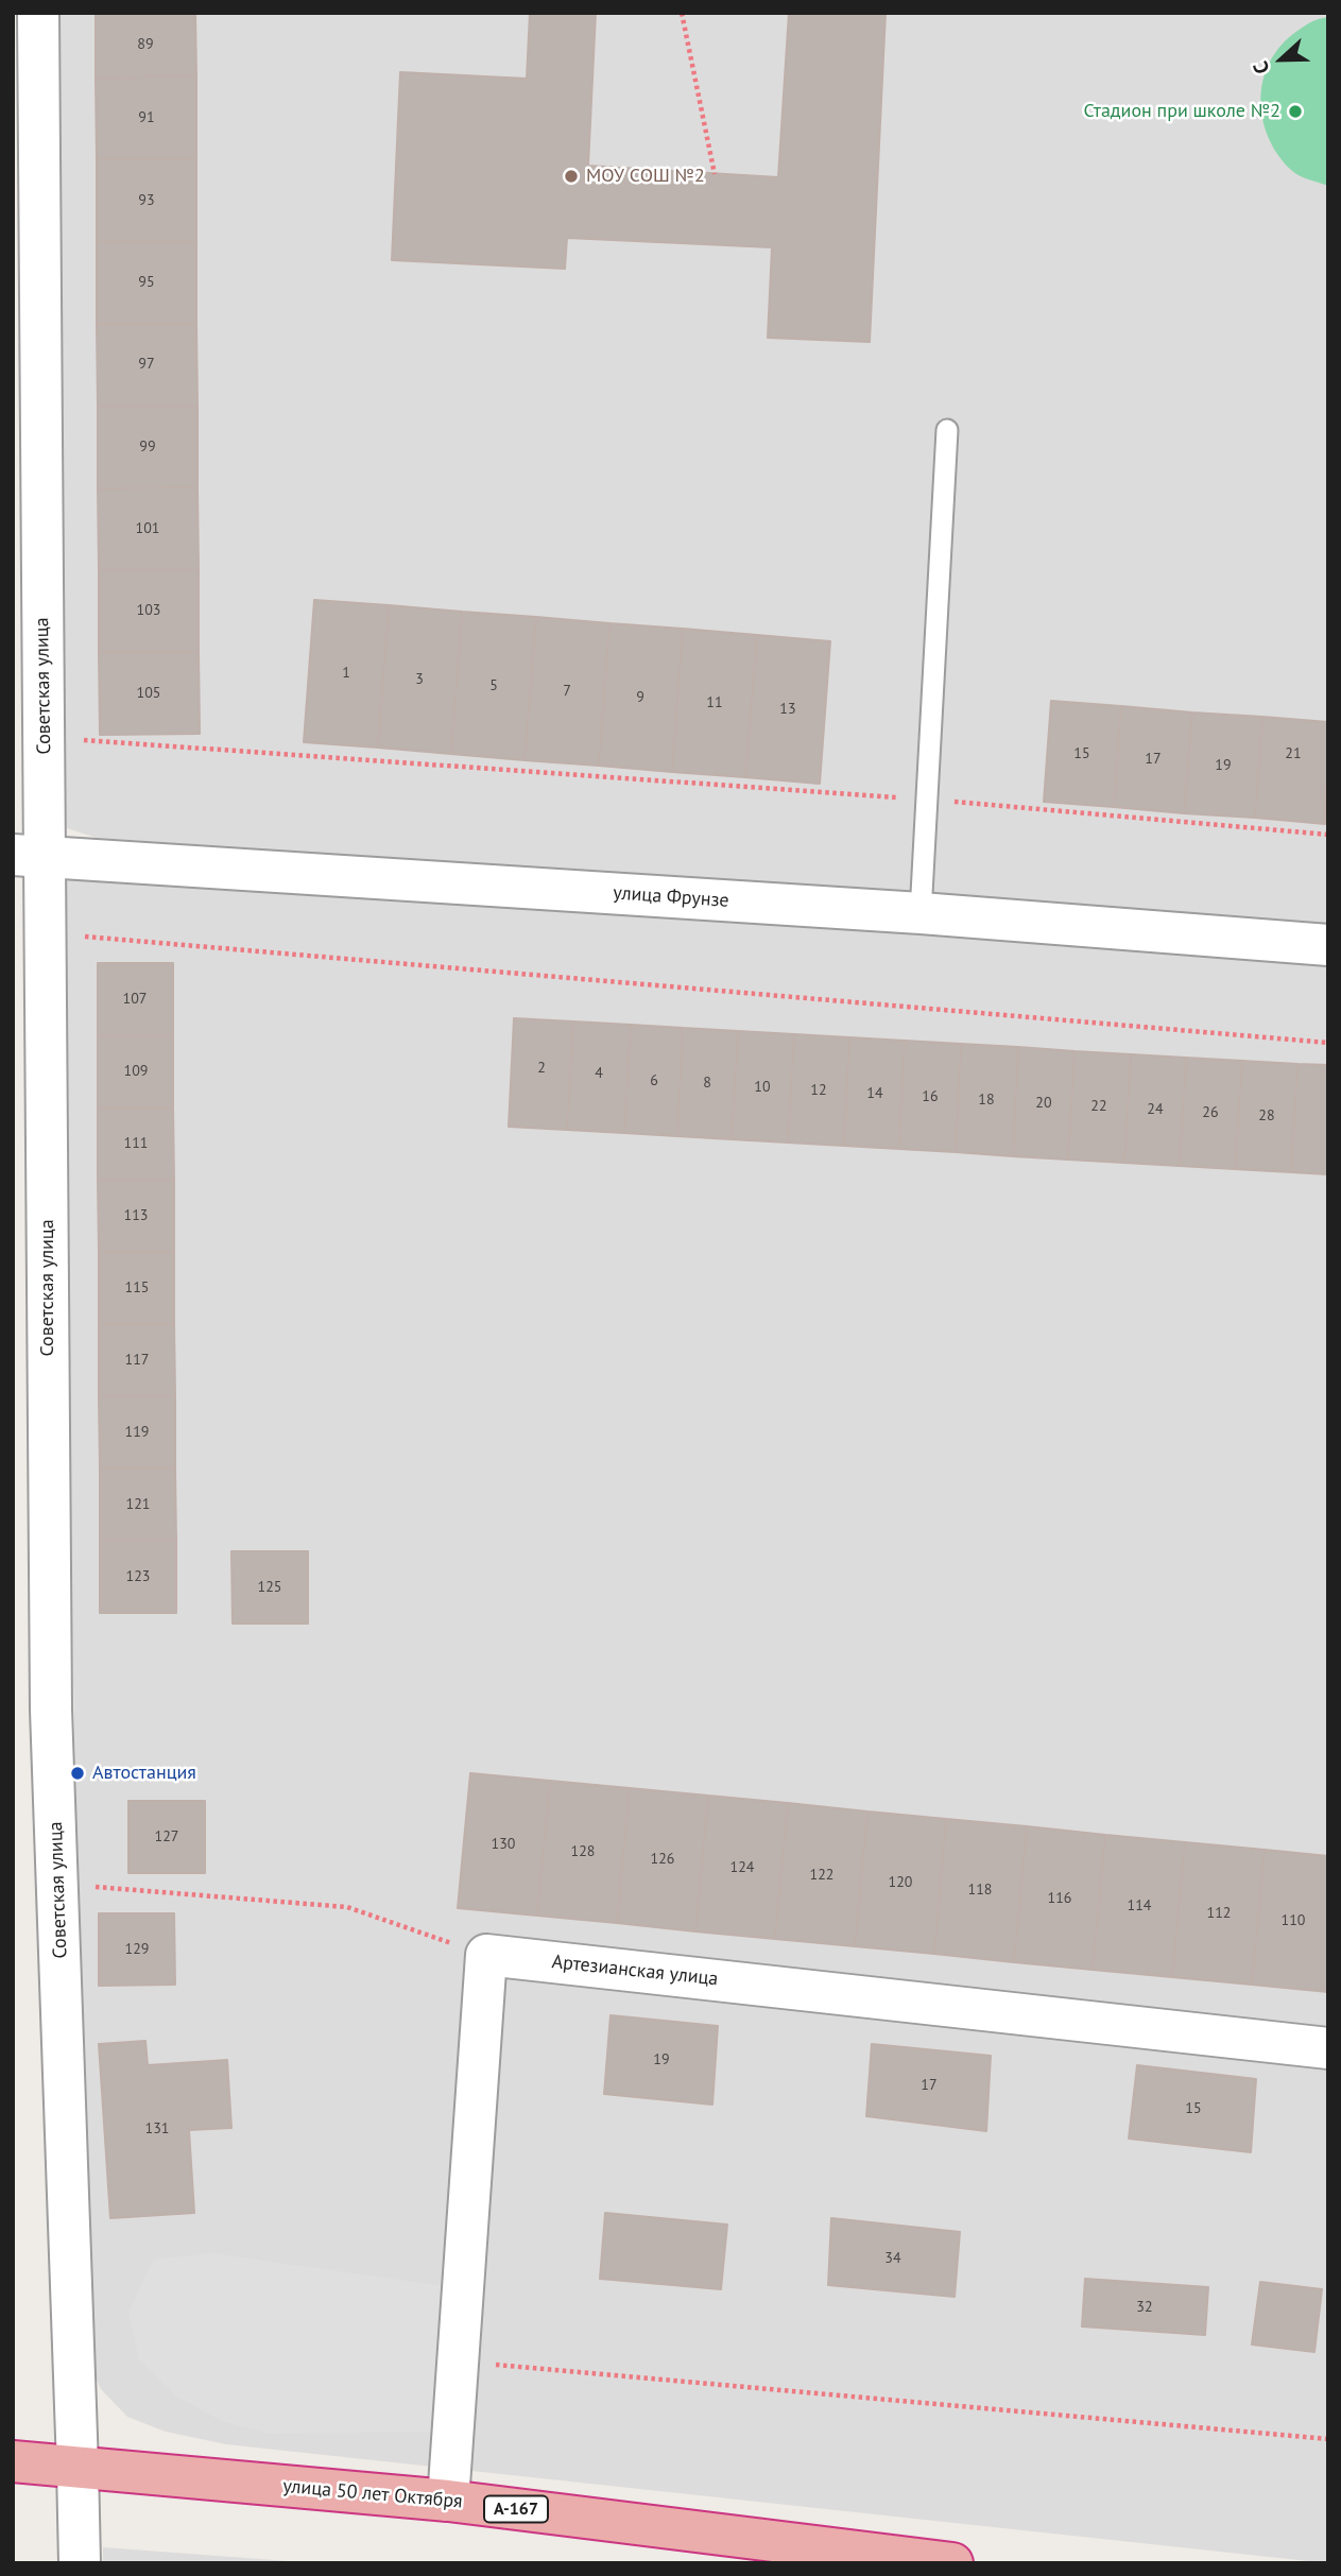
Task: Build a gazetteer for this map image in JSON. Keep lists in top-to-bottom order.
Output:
{
  "streets": {
    "highway": ["улица 50 лет Октября", "А-167"],
    "street": ["Советская улица", "улица Фрунзе", "Артезианская улица"]
  },
  "crossings": [
    ["Советская улица", "улица Фрунзе"],
    ["Советская улица", "улица 50 лет Октября"]
  ],
  "places": ["Стадион при школе №2", "МОУ СОШ №2", "Автостанция"],
  "house_numbers": [
    "89",
    "91",
    "93",
    "95",
    "97",
    "99",
    "101",
    "103",
    "1",
    "3",
    "5",
    "7",
    "105",
    "9",
    "11",
    "13",
    "15",
    "21",
    "17",
    "19",
    "107",
    "2",
    "109",
    "4",
    "6",
    "8",
    "10",
    "12",
    "14",
    "16",
    "18",
    "20",
    "22",
    "24",
    "26",
    "28",
    "111",
    "113",
    "115",
    "117",
    "119",
    "121",
    "123",
    "125",
    "127",
    "130",
    "128",
    "126",
    "124",
    "122",
    "120",
    "118",
    "116",
    "114",
    "112",
    "110",
    "129",
    "19",
    "17",
    "15",
    "131",
    "34",
    "32"
  ],
  "north": "left"
}
